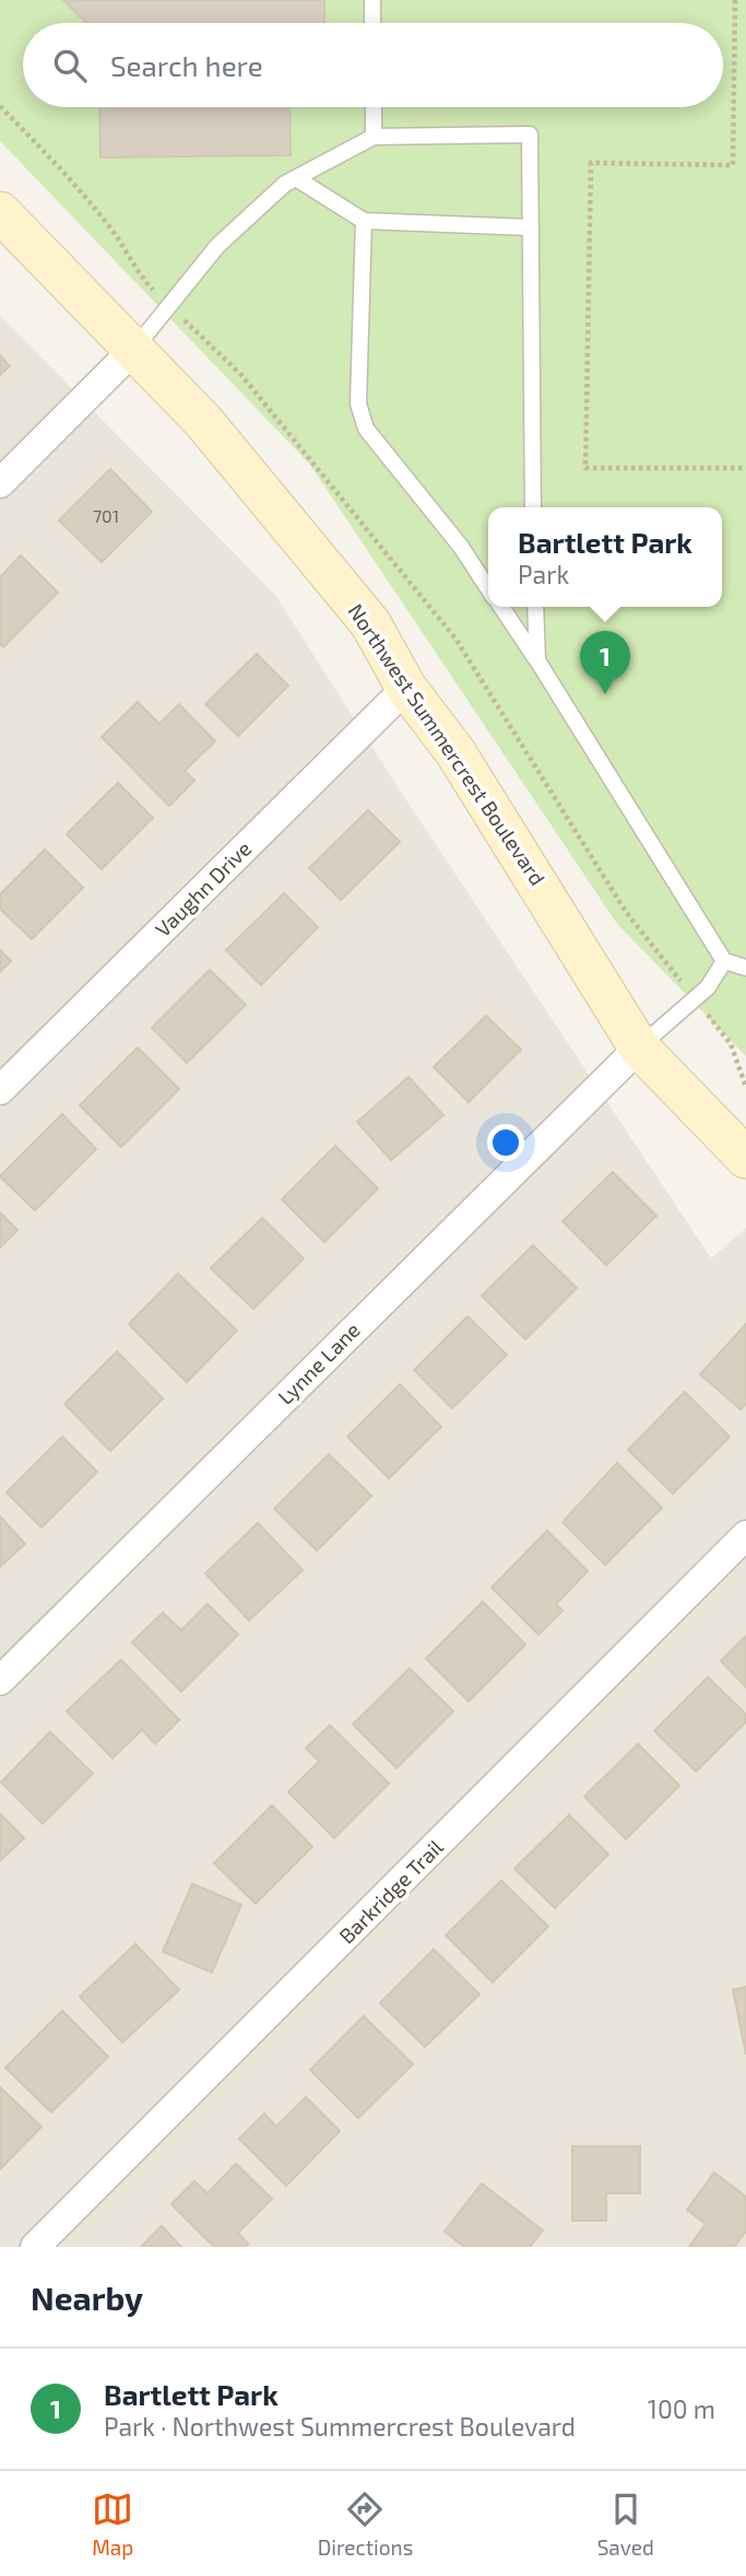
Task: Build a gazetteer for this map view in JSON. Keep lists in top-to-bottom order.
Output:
{
  "streets": {
    "street": [
      "Northwest Summercrest Boulevard",
      "Vaughn Drive",
      "Lynne Lane",
      "Barkridge Trail"
    ]
  },
  "crossings": [
    ["Northwest Summercrest Boulevard", "Vaughn Drive"],
    ["Northwest Summercrest Boulevard", "Lynne Lane"]
  ],
  "house_numbers": ["701"],
  "page": {
    "search": "Search here",
    "popup": ["Bartlett Park", "Park"],
    "pins": "1",
    "heading": "Nearby",
    "list": [
      {
        "mark": "1",
        "name": "Bartlett Park",
        "note": "Park · Northwest Summercrest Boulevard",
        "value": "100 m"
      }
    ],
    "nav": ["Map", "Directions", "Saved"]
  }
}
